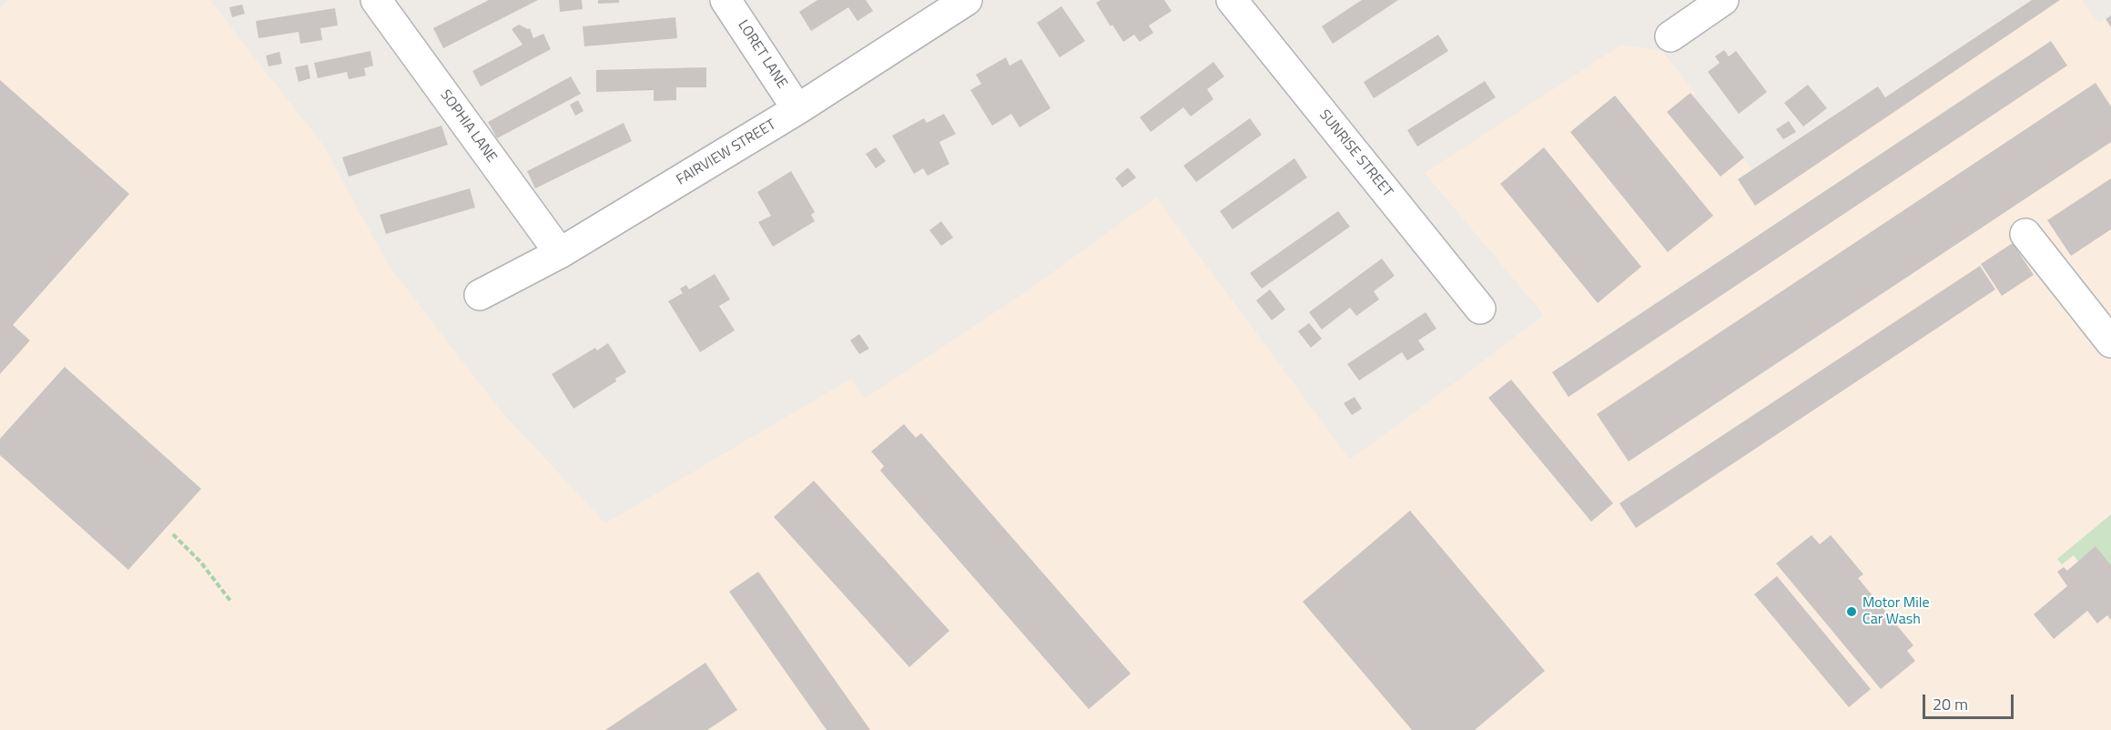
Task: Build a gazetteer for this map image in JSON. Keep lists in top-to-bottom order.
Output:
{
  "streets": {
    "street": [
      "LORET LANE",
      "SOPHIA LANE",
      "FAIRVIEW STREET",
      "SUNRISE STREET"
    ]
  },
  "crossings": [
    ["LORET LANE", "FAIRVIEW STREET"],
    ["SOPHIA LANE", "FAIRVIEW STREET"]
  ],
  "places": ["Motor Mile Car Wash"],
  "scale_bar": "20 m"
}
